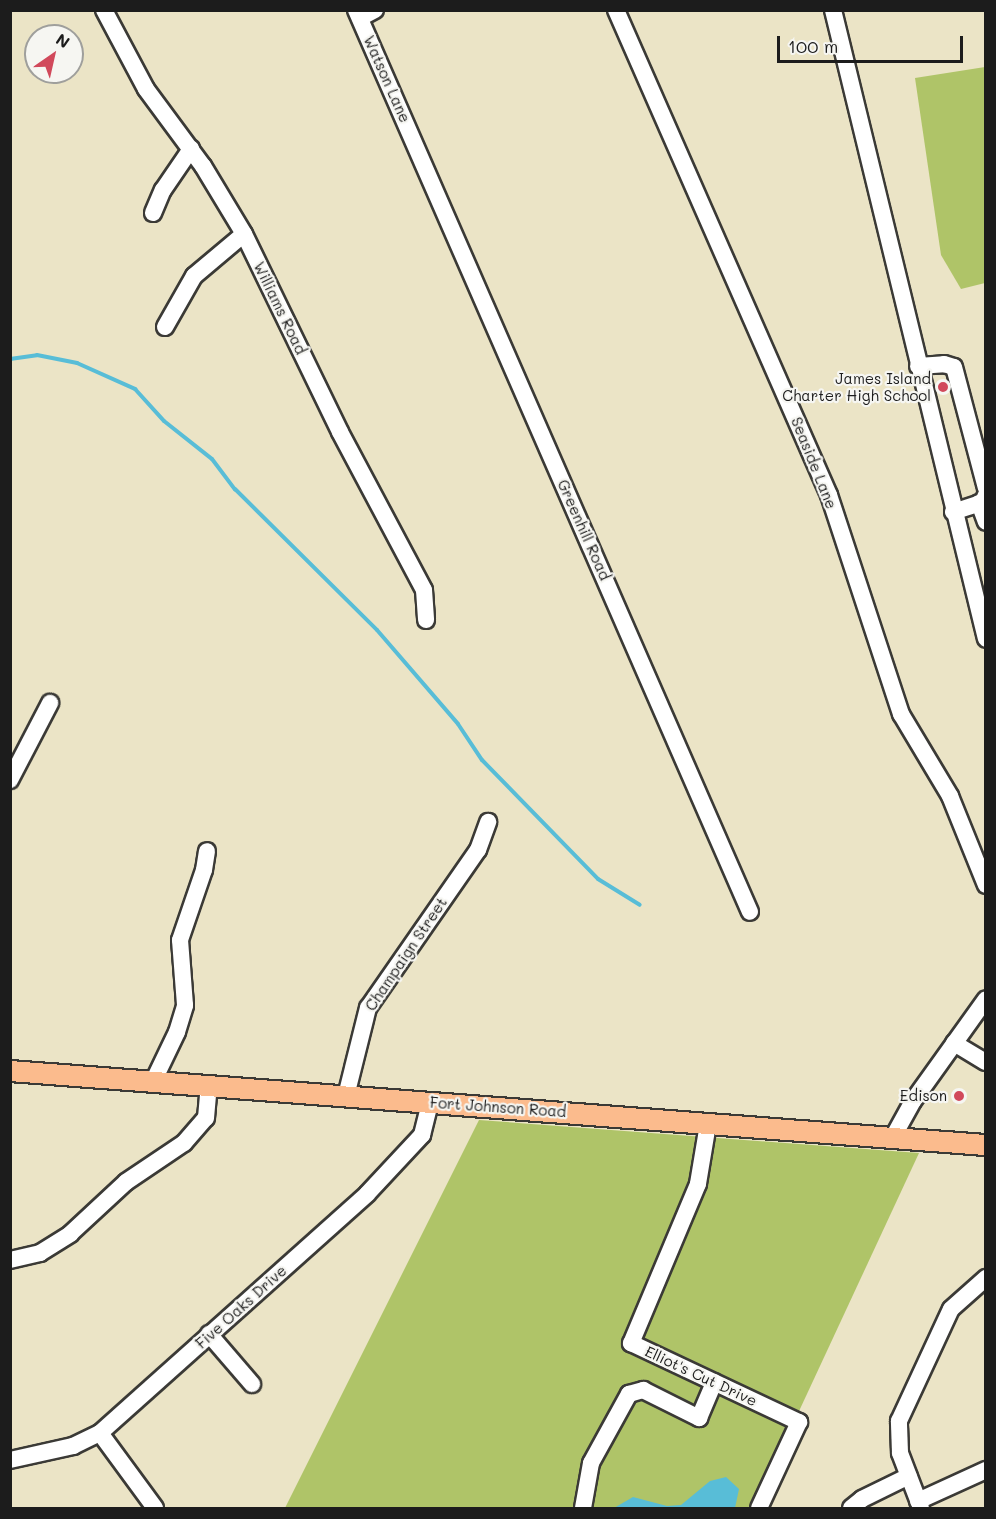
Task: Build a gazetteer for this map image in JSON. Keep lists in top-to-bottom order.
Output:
{
  "streets": {
    "main road": ["Fort Johnson Road"],
    "street": [
      "Watson Lane",
      "Williams Road",
      "Seaside Lane",
      "Greenhill Road",
      "Champaign Street",
      "Five Oaks Drive",
      "Elliot's Cut Drive"
    ]
  },
  "crossings": [
    ["Watson Lane", "Greenhill Road"],
    ["Champaign Street", "Fort Johnson Road"],
    ["Fort Johnson Road", "Five Oaks Drive"],
    ["Fort Johnson Road", "Elliot's Cut Drive"]
  ],
  "places": ["James Island Charter High School", "Edison"],
  "scale_bar": "100 m",
  "north": "top right"
}
